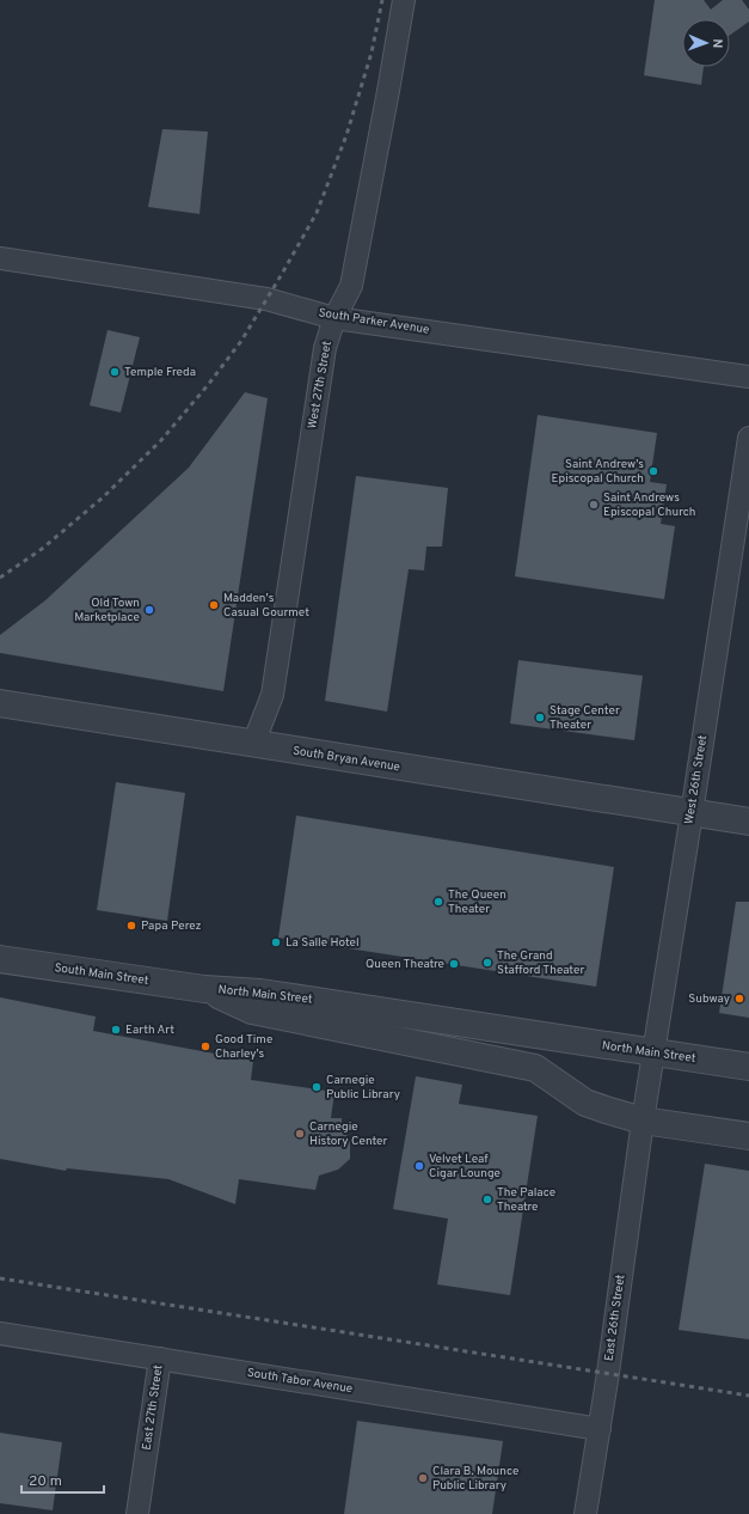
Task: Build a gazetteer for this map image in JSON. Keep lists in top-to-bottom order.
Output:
{
  "streets": {
    "street": [
      "South Parker Avenue",
      "West 27th Street",
      "South Bryan Avenue",
      "West 26th Street",
      "South Main Street",
      "North Main Street",
      "East 26th Street",
      "South Tabor Avenue",
      "East 27th Street"
    ]
  },
  "crossings": [
    ["South Parker Avenue", "West 27th Street"],
    ["West 27th Street", "South Bryan Avenue"],
    ["South Bryan Avenue", "West 26th Street"],
    ["West 26th Street", "North Main Street"],
    ["West 26th Street", "East 26th Street"],
    ["South Main Street", "North Main Street"],
    ["North Main Street", "East 26th Street"],
    ["East 26th Street", "South Tabor Avenue"],
    ["South Tabor Avenue", "East 27th Street"]
  ],
  "places": [
    "Temple Freda",
    "Saint Andrew's Episcopal Church",
    "Saint Andrews Episcopal Church",
    "Madden's Casual Gourmet",
    "Old Town Marketplace",
    "Stage Center Theater",
    "The Queen Theater",
    "Papa Perez",
    "La Salle Hotel",
    "The Grand Stafford Theater",
    "Queen Theatre",
    "Subway",
    "Earth Art",
    "Good Time Charley's",
    "Carnegie Public Library",
    "Carnegie History Center",
    "Velvet Leaf Cigar Lounge",
    "The Palace Theatre",
    "Clara B. Mounce Public Library"
  ],
  "scale_bar": "20 m",
  "north": "right"
}
